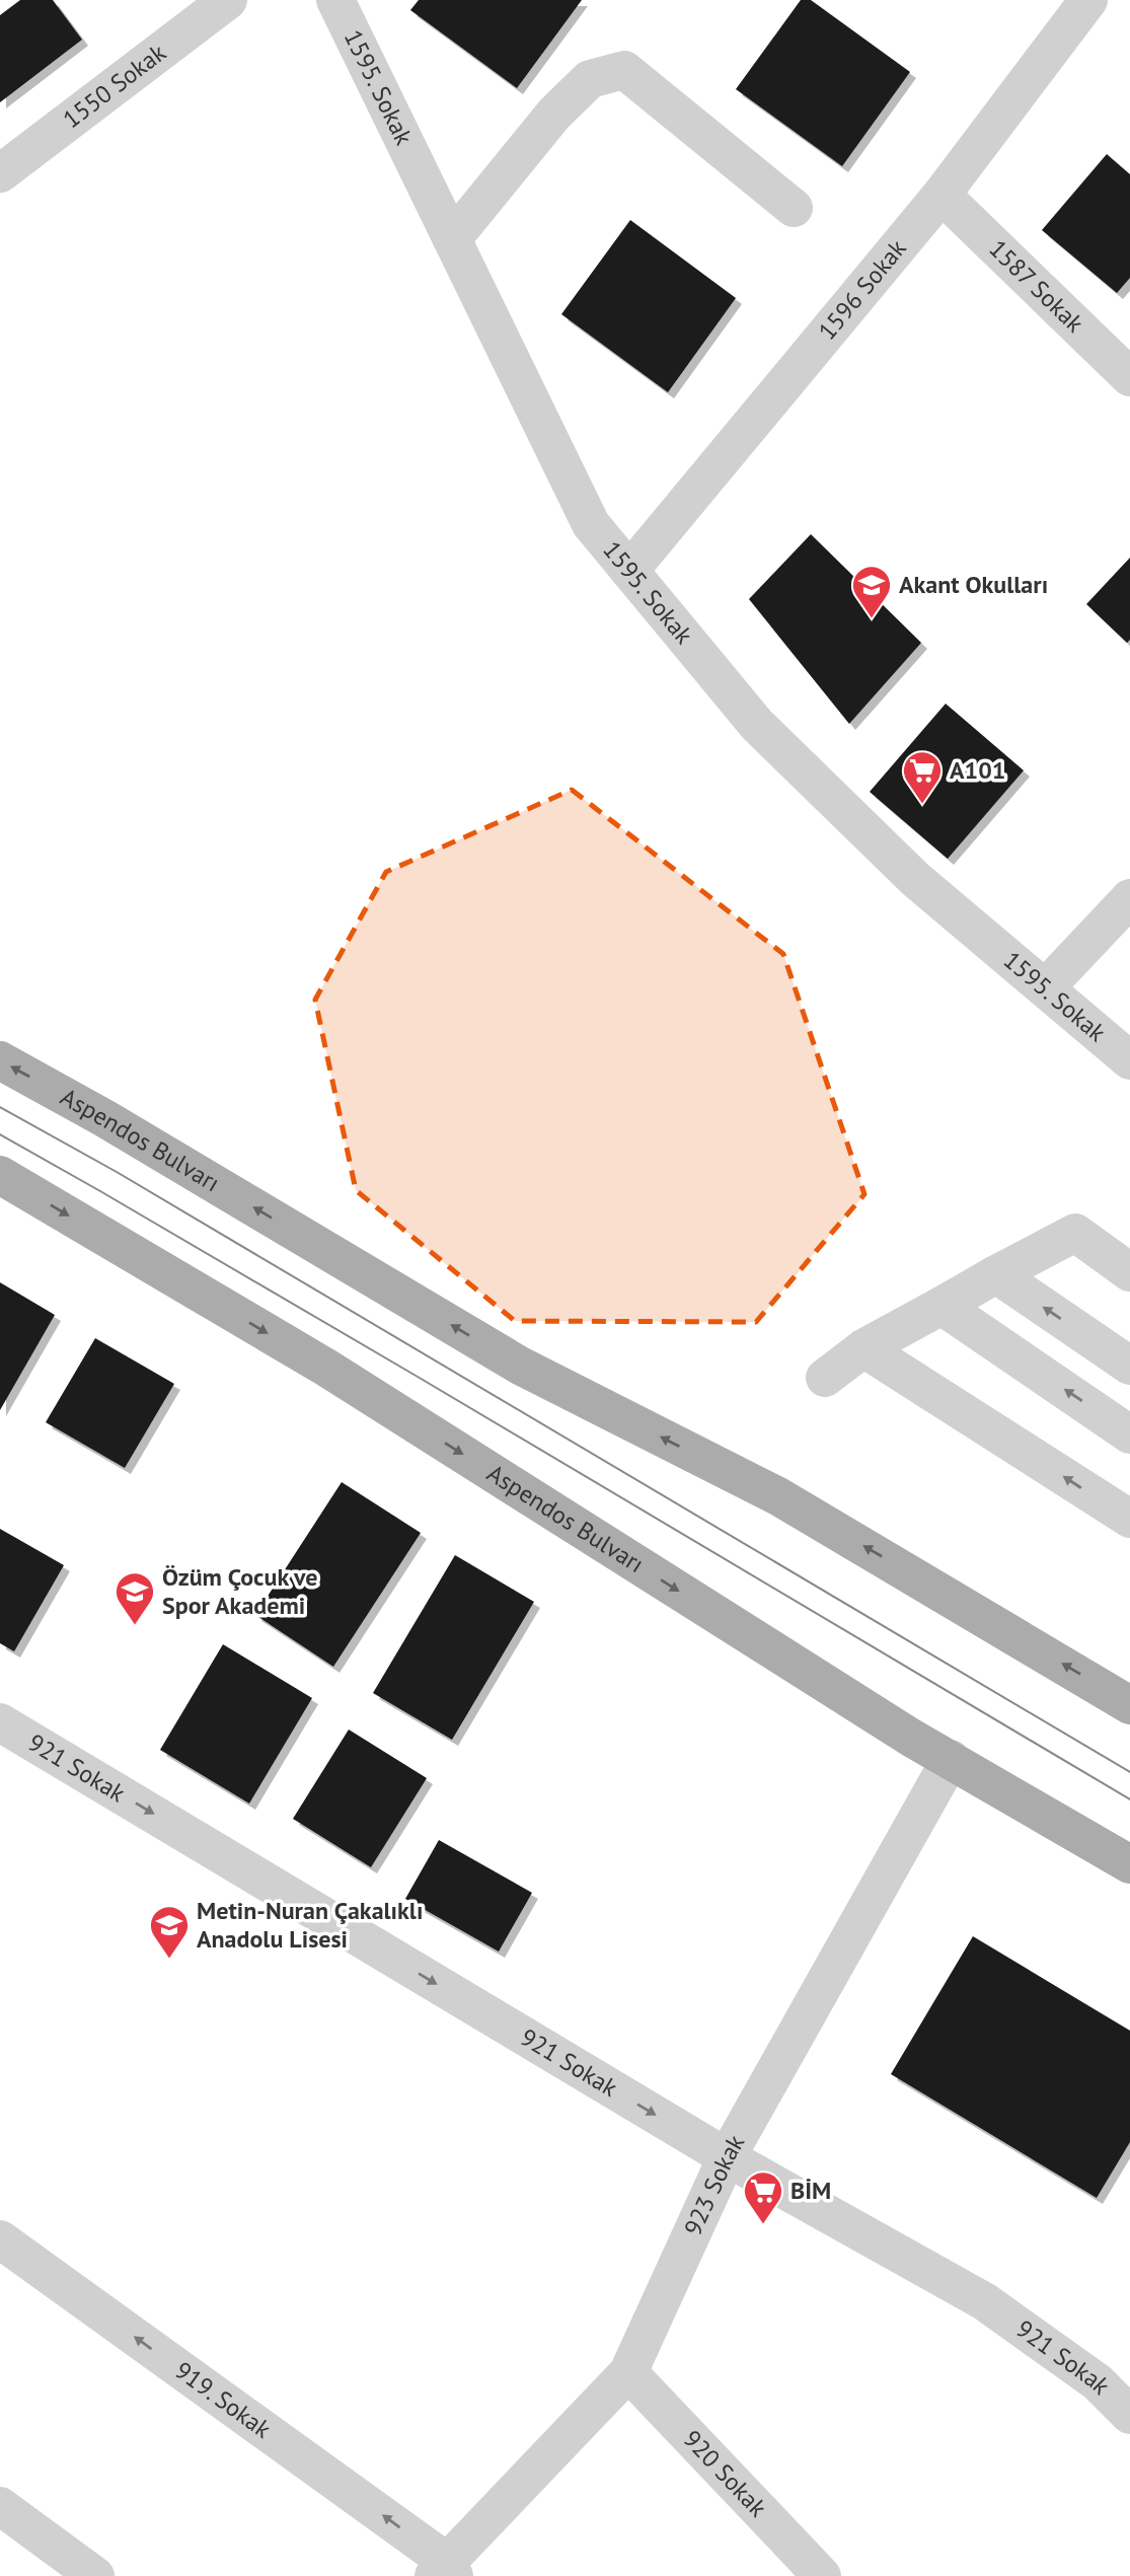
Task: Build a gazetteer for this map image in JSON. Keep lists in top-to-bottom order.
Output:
{
  "streets": {
    "main road": ["Aspendos Bulvarı"],
    "street": [
      "1550 Sokak",
      "1595. Sokak",
      "1587 Sokak",
      "1596 Sokak",
      "921 Sokak",
      "923 Sokak",
      "919. Sokak",
      "920 Sokak"
    ]
  },
  "crossings": [
    ["1595. Sokak", "1596 Sokak"],
    ["1587 Sokak", "1596 Sokak"],
    ["Aspendos Bulvarı", "923 Sokak"],
    ["921 Sokak", "923 Sokak"],
    ["923 Sokak", "919. Sokak"],
    ["923 Sokak", "920 Sokak"]
  ],
  "one_way": ["921 Sokak", "919. Sokak"],
  "places": {
    "school or university": ["Akant Okulları", "Özüm Çocuk ve Spor Akademi", "Metin-Nuran Çakalıklı Anadolu Lisesi"],
    "supermarket": ["A101", "BİM"]
  }
}
